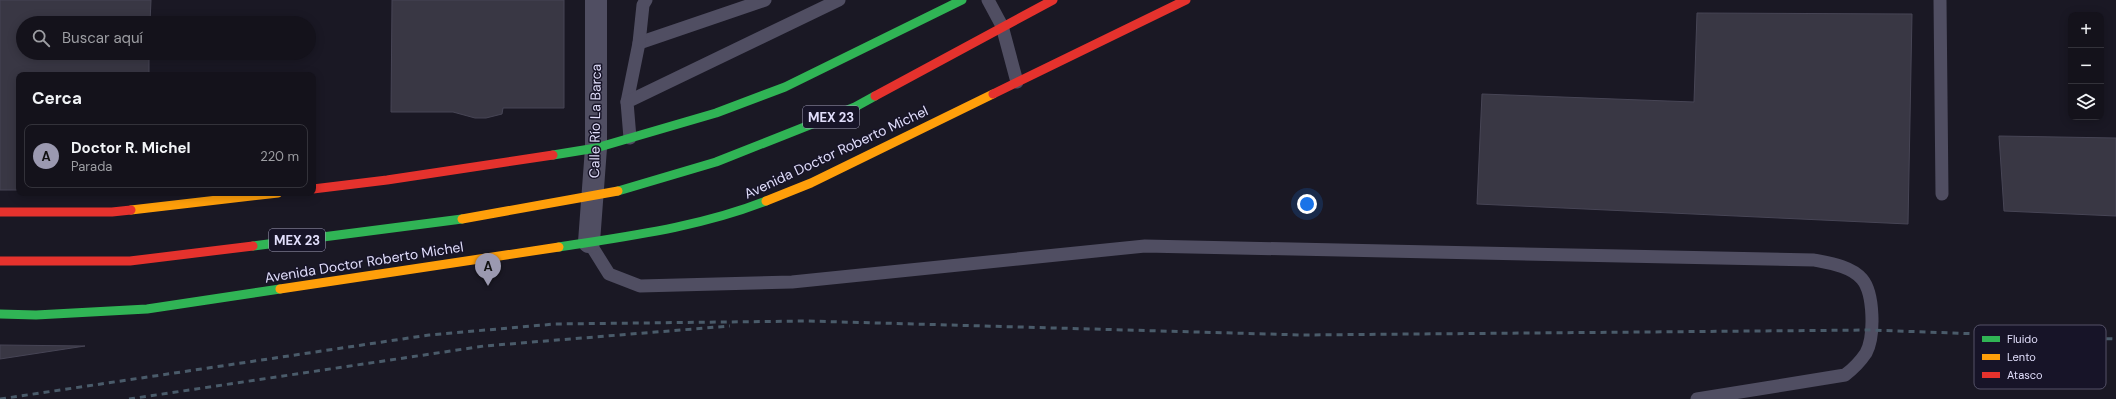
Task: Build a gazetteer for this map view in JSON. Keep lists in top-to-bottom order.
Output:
{
  "streets": {
    "main road": ["MEX 23", "Avenida Doctor Roberto Michel"],
    "street": ["Calle Río La Barca"]
  },
  "crossings": [
    ["Calle Río La Barca", "Avenida Doctor Roberto Michel"]
  ],
  "legend": ["Fluido", "Lento", "Atasco"],
  "page": {
    "map_buttons": ["+", "−"],
    "search": "Buscar aquí",
    "heading": "Cerca",
    "list": [
      {
        "mark": "A",
        "name": "Doctor R. Michel",
        "note": "Parada",
        "value": "220 m"
      }
    ],
    "pins": "A"
  }
}
